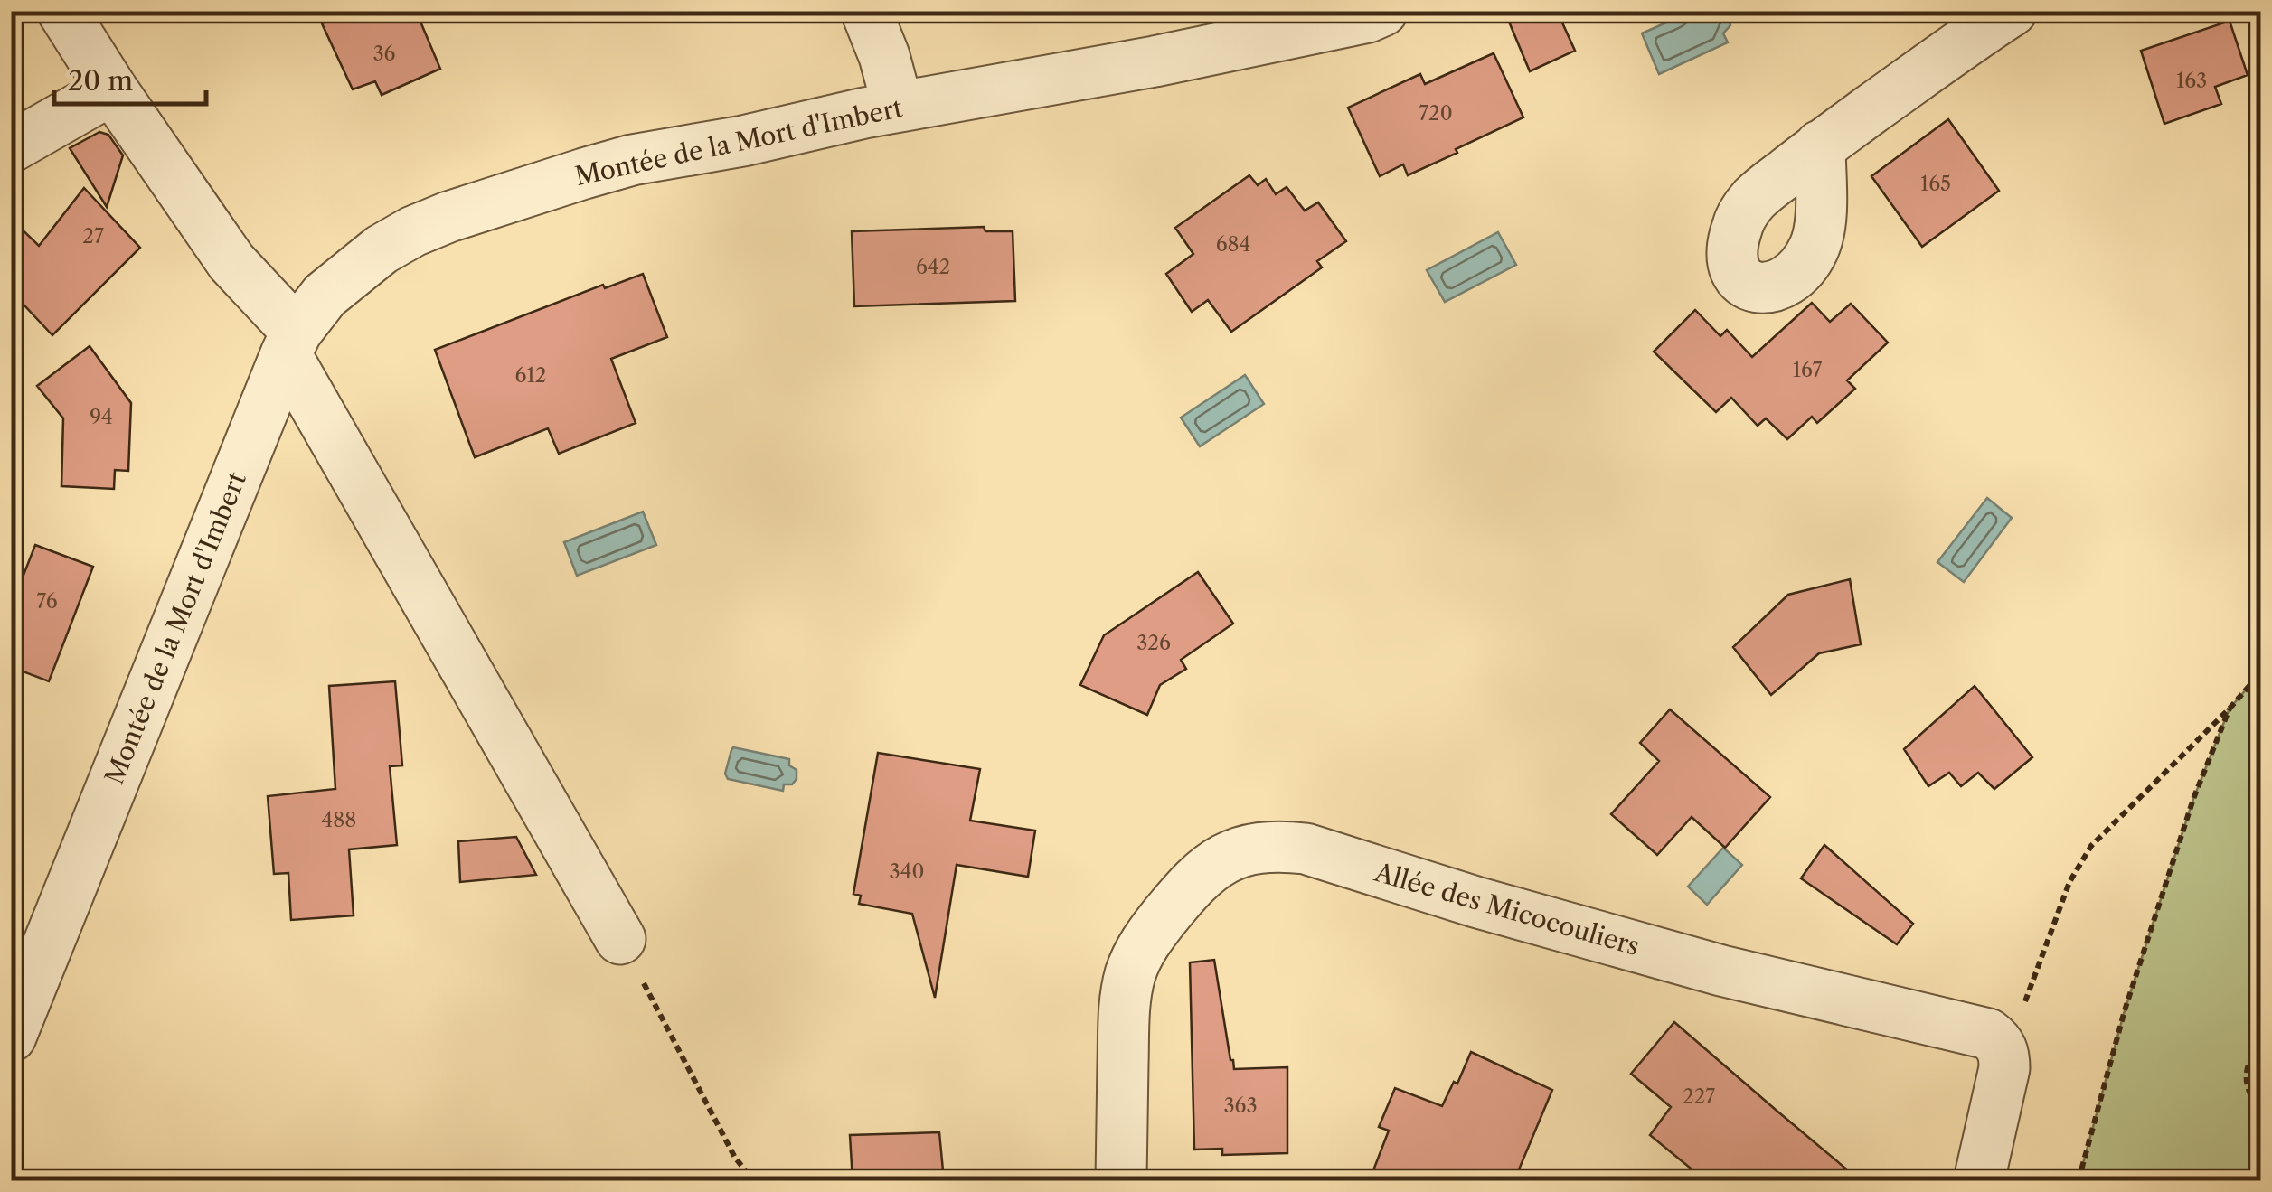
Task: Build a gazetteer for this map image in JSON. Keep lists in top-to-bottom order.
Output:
{
  "streets": {
    "street": ["Montée de la Mort d'Imbert", "Allée des Micocouliers"]
  },
  "house_numbers": [
    "36",
    "163",
    "720",
    "165",
    "27",
    "684",
    "642",
    "167",
    "612",
    "94",
    "76",
    "326",
    "488",
    "340",
    "227",
    "363"
  ],
  "scale_bar": "20 m"
}
